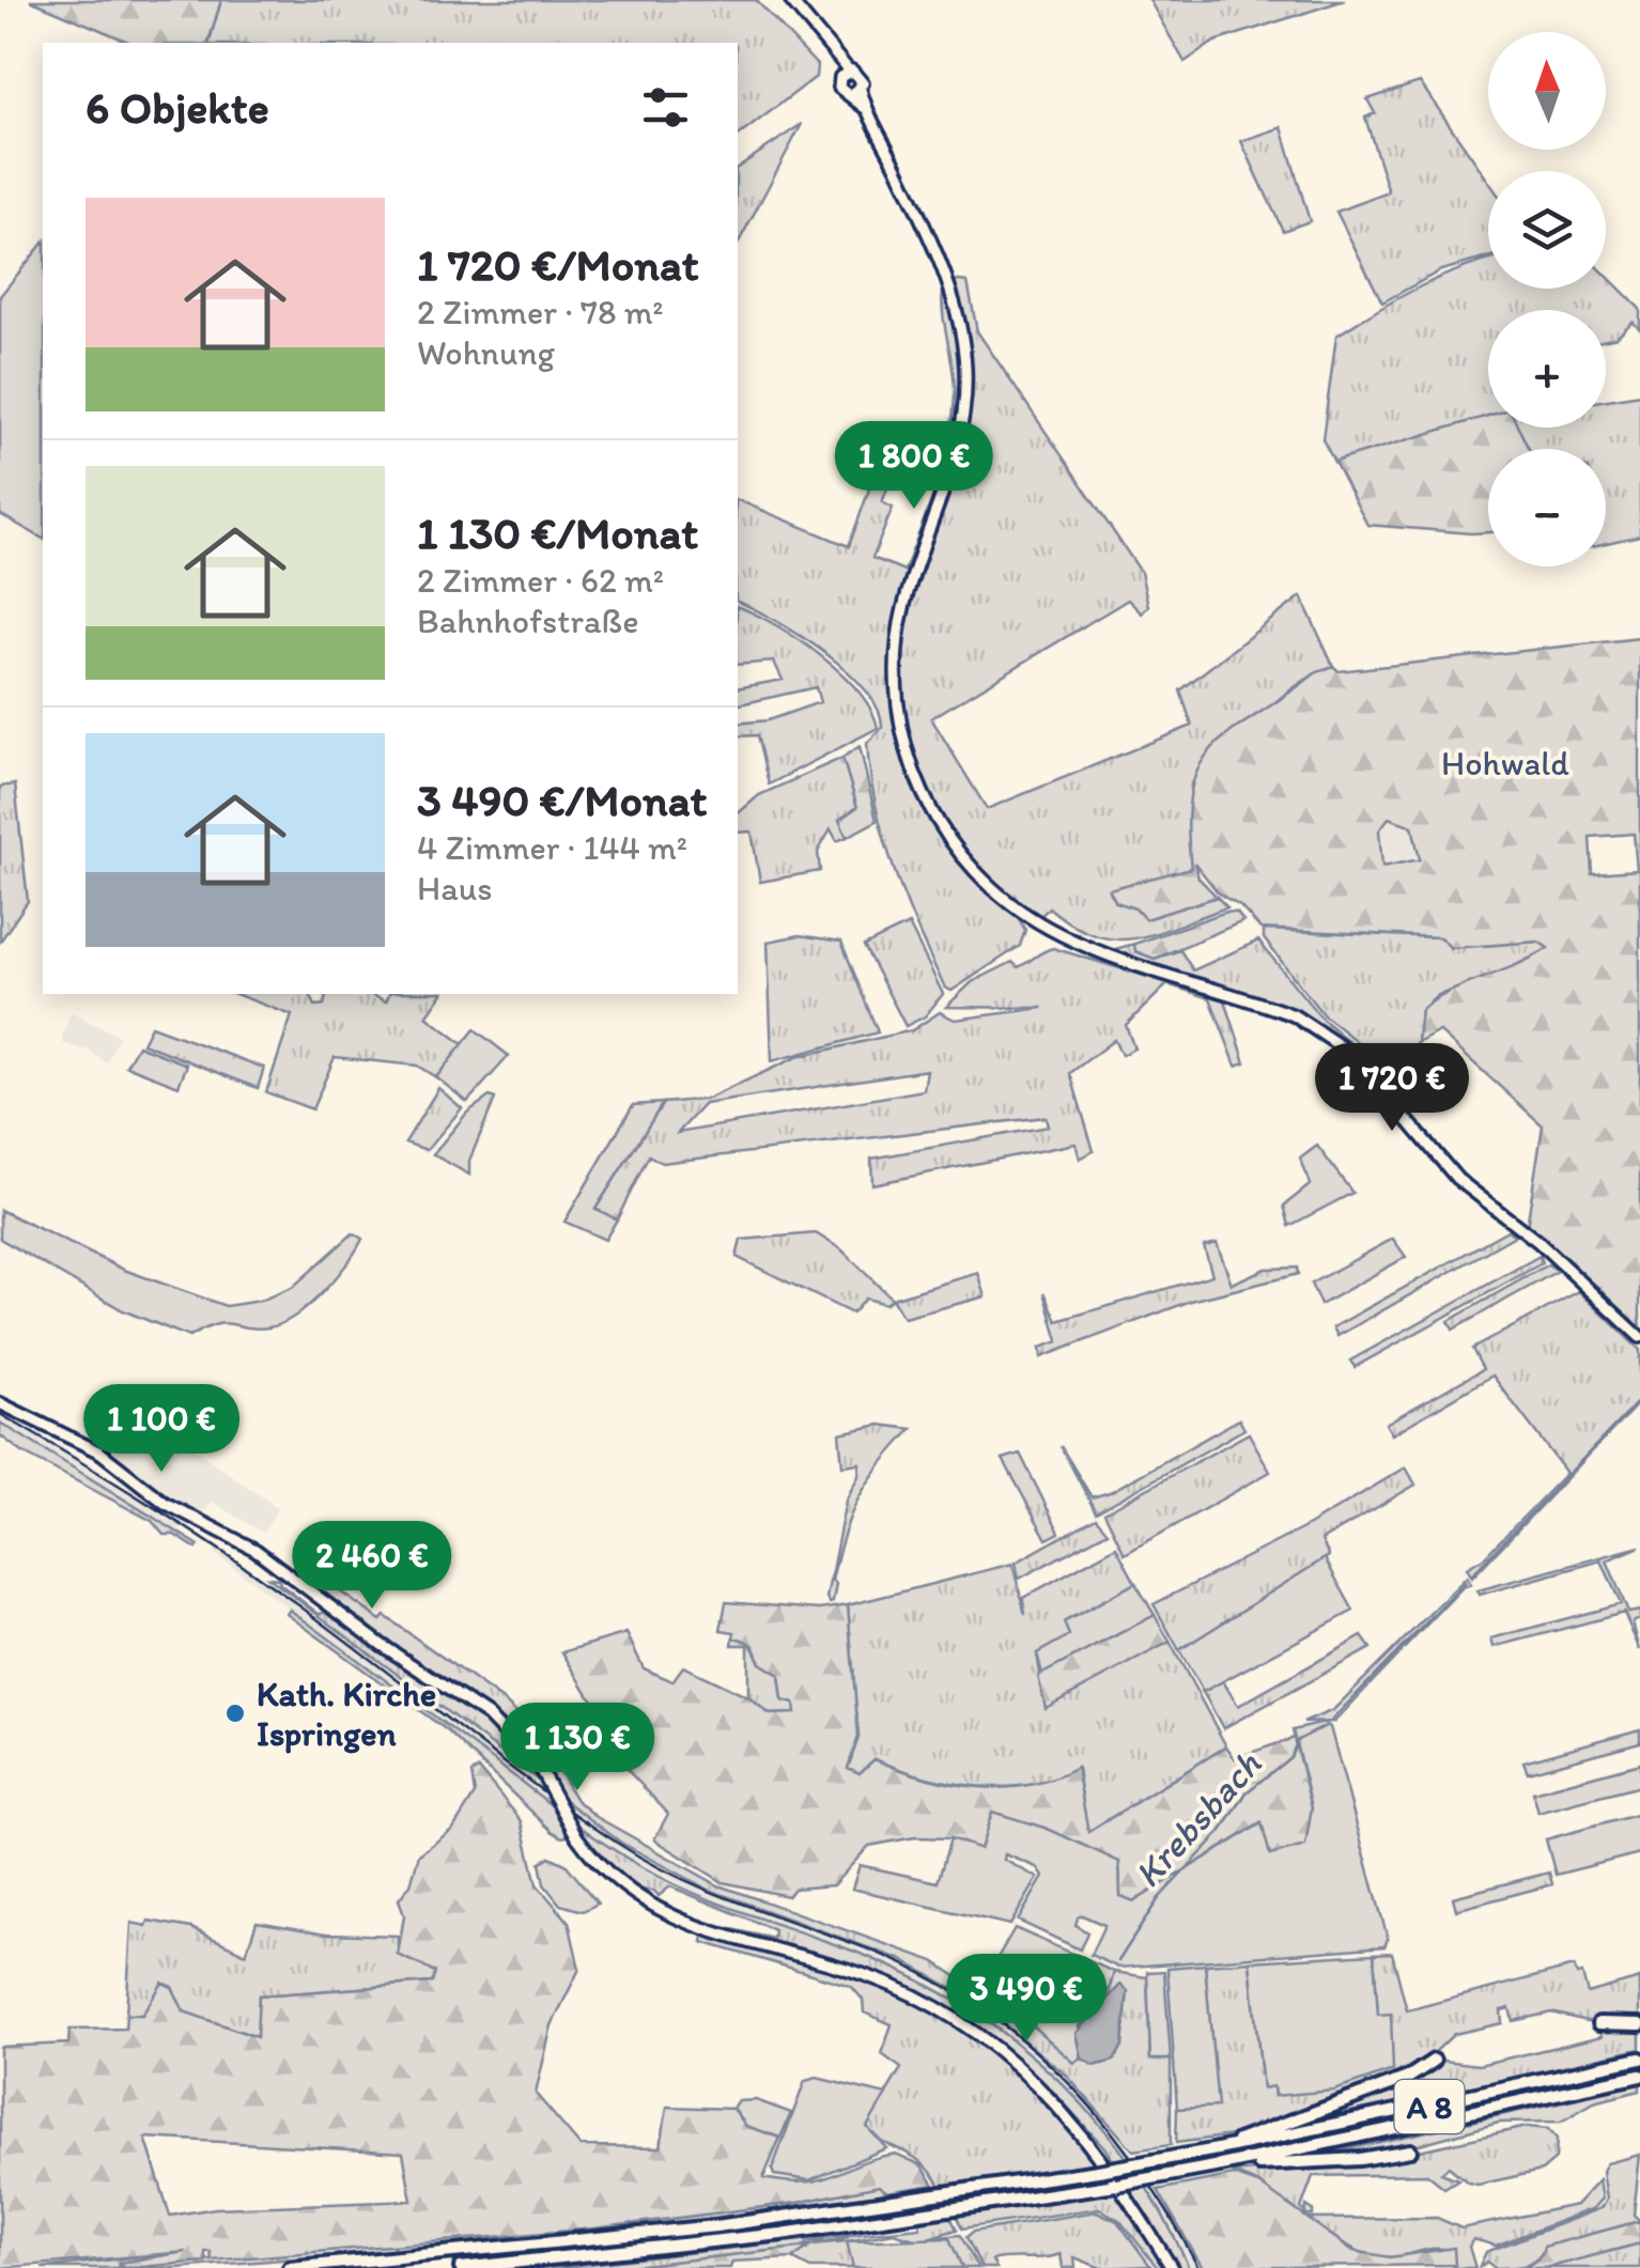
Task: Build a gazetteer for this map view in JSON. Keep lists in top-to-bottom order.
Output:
{
  "streets": {
    "highway": ["A 8"]
  },
  "water": ["Krebsbach"],
  "parks": ["Hohwald"],
  "places": ["Kath. Kirche Ispringen"],
  "north": "top",
  "page": {
    "map_buttons": ["+", "−"],
    "heading": "6 Objekte",
    "list": [
      {
        "name": "1 720 €/Monat",
        "note": "2 Zimmer · 78 m² · Wohnung"
      },
      {
        "name": "1 130 €/Monat",
        "note": "2 Zimmer · 62 m² · Bahnhofstraße"
      },
      {
        "name": "3 490 €/Monat",
        "note": "4 Zimmer · 144 m² · Haus"
      }
    ],
    "price": [
      "1 800 €",
      "1 720 €",
      "1 100 €",
      "2 460 €",
      "1 130 €",
      "3 490 €"
    ]
  }
}
